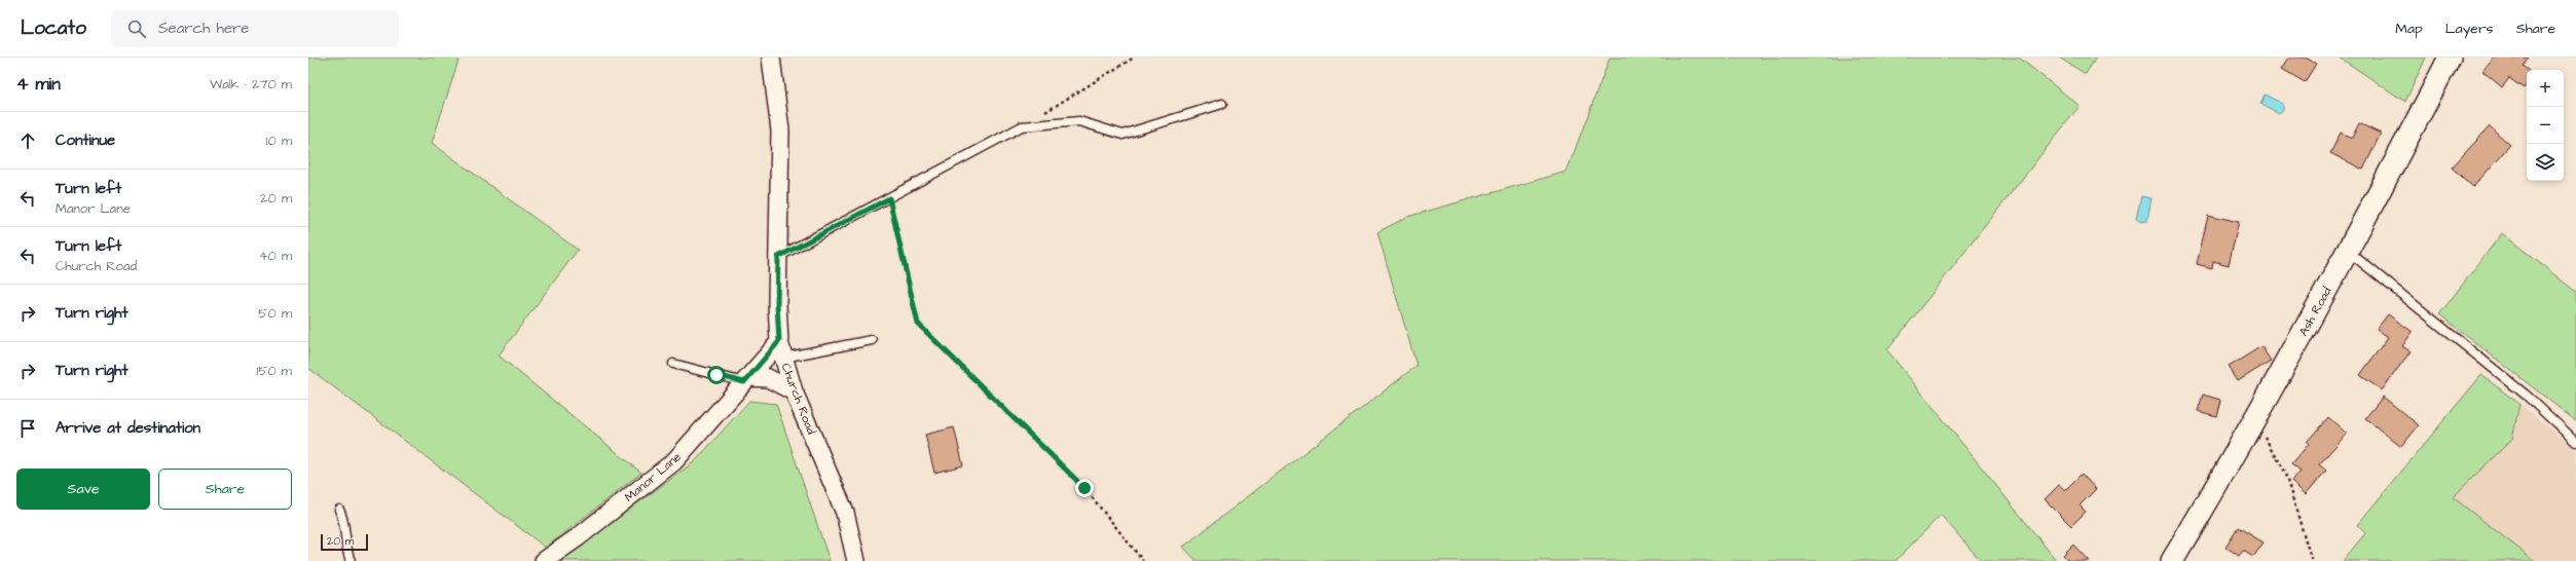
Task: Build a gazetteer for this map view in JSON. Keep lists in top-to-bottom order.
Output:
{
  "streets": {
    "street": ["Ash Road", "Church Road", "Manor Lane"]
  },
  "crossings": [
    ["Church Road", "Manor Lane"]
  ],
  "scale_bar": "20 m",
  "page": {
    "header": "Locato",
    "search": "Search here",
    "nav": ["Map", "Layers", "Share"],
    "heading": ["4 min", "Walk · 270 m"],
    "map_buttons": ["+", "−"],
    "list": [
      ["Continue", "10 m"],
      ["Turn left", "Manor Lane", "20 m"],
      ["Turn left", "Church Road", "40 m"],
      ["Turn right", "50 m"],
      ["Turn right", "150 m"],
      "Arrive at destination"
    ],
    "buttons": ["Save", "Share"],
    "scale": "20 m"
  }
}
